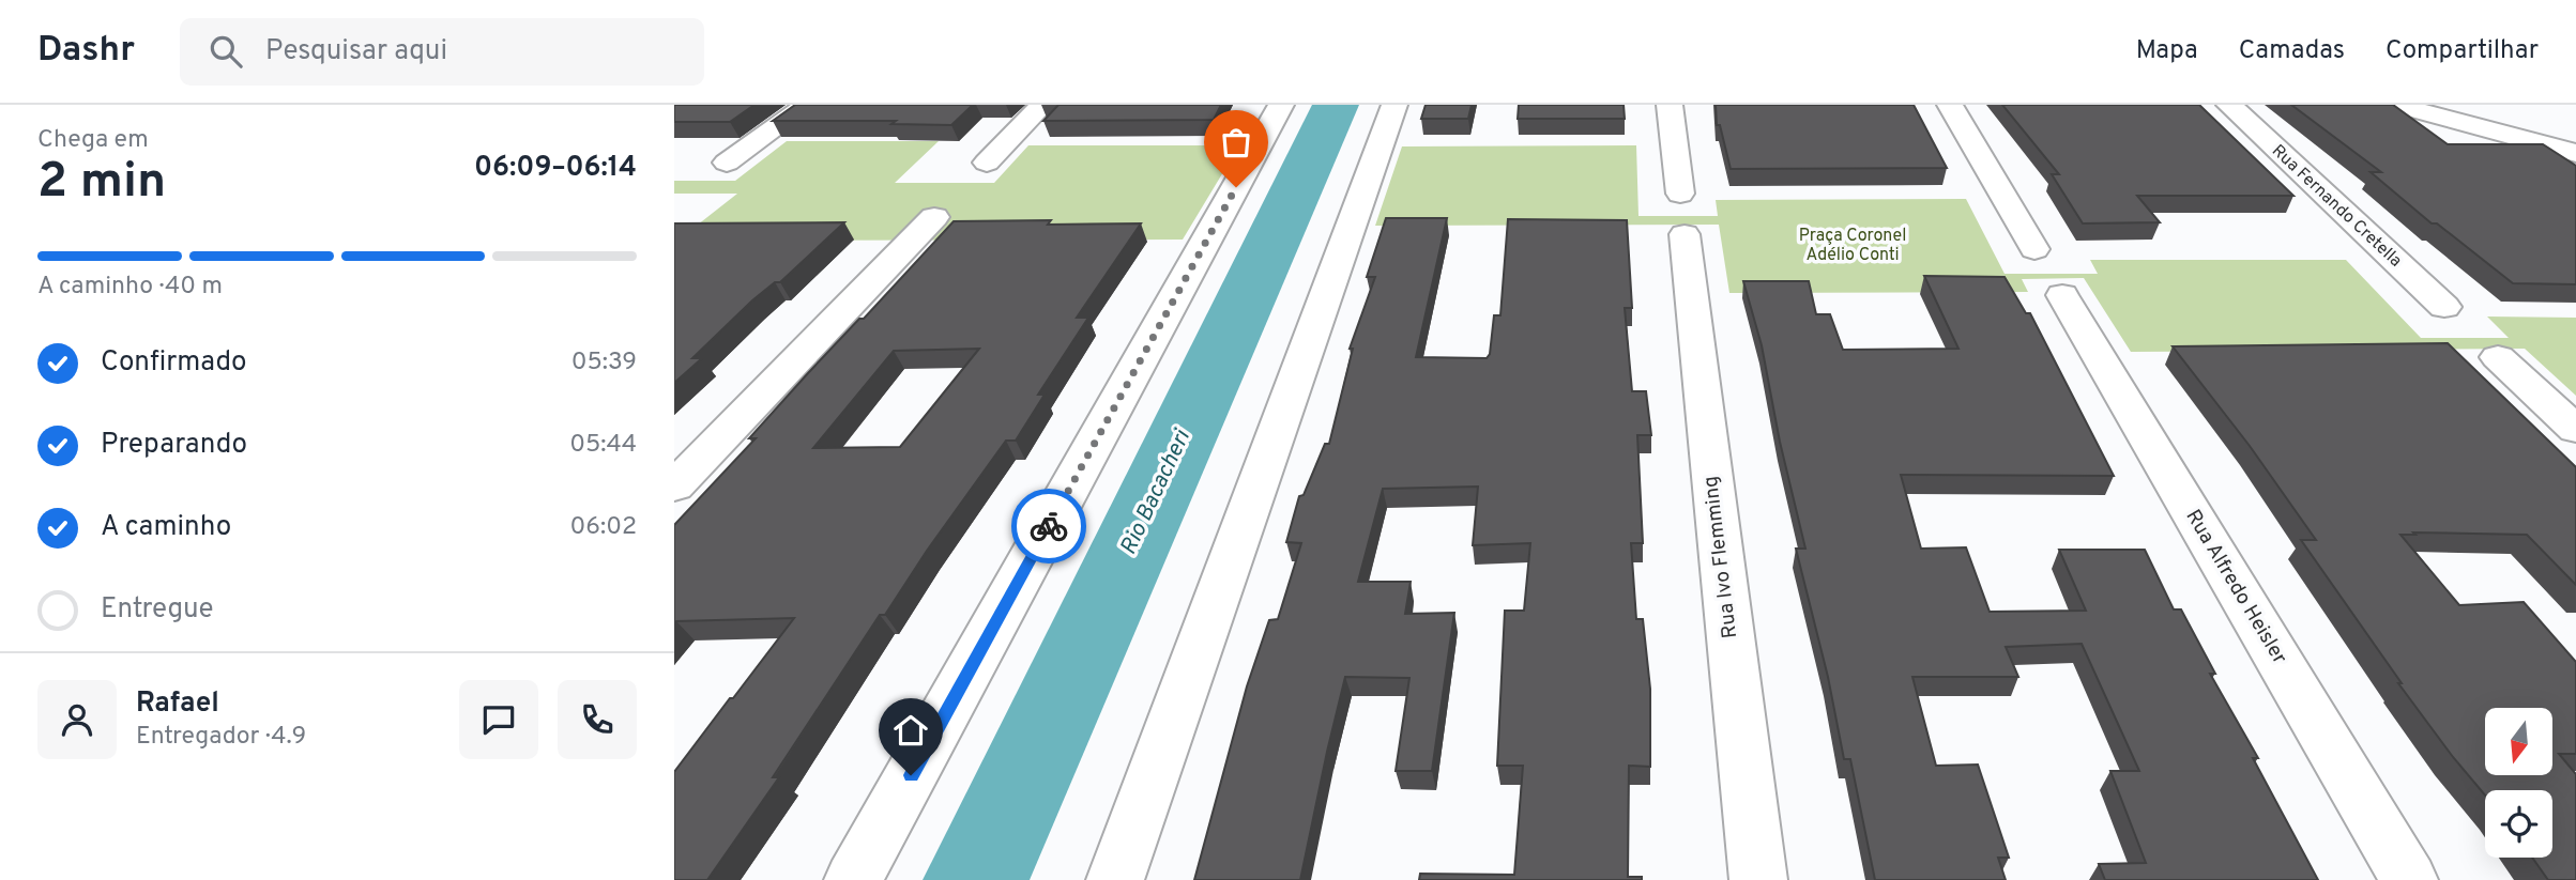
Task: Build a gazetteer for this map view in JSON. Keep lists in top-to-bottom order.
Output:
{
  "streets": {
    "street": ["Rua Fernando Cretella", "Rua Ivo Flemming", "Rua Alfredo Heisler"]
  },
  "water": ["Rio Bacacheri"],
  "parks": ["Praça Coronel Adélio Conti"],
  "north": "bottom",
  "page": {
    "header": "Dashr",
    "search": "Pesquisar aqui",
    "nav": ["Mapa", "Camadas", "Compartilhar"],
    "heading": ["2 min", "Chega em", "06:09–06:14"],
    "panel": ["Rafael", "Entregador · 4.9"],
    "bar": "A caminho · 40 m",
    "list": [
      ["Confirmado", "05:39"],
      ["Preparando", "05:44"],
      ["A caminho", "06:02"],
      "Entregue"
    ]
  }
}
